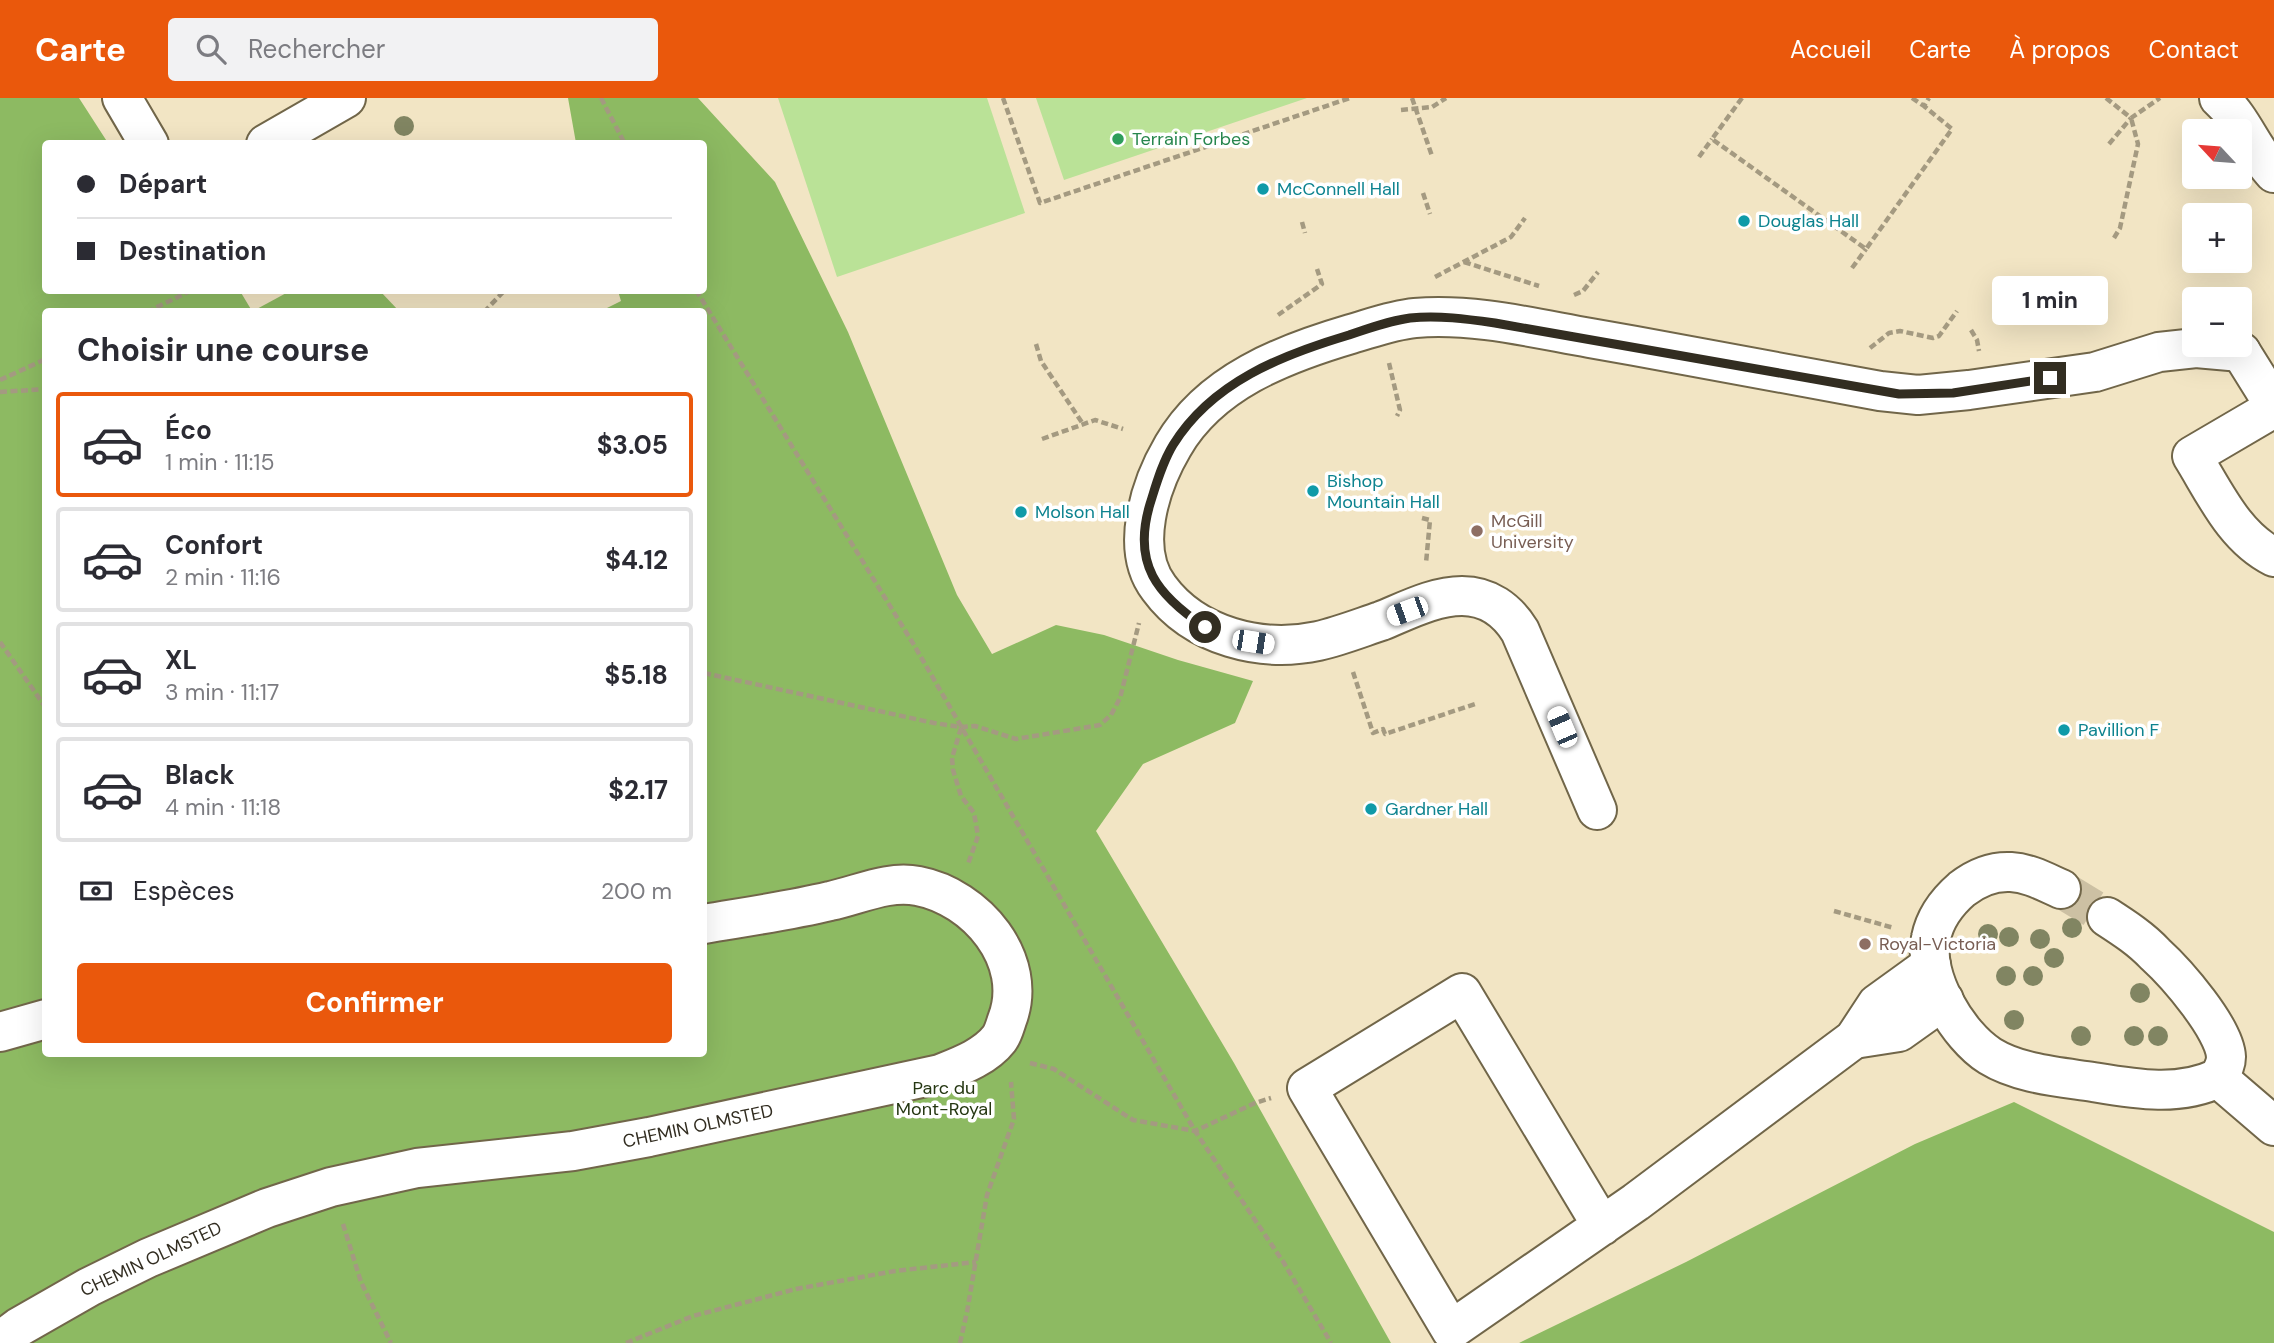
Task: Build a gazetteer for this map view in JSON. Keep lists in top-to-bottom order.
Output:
{
  "streets": {
    "street": ["CHEMIN OLMSTED"]
  },
  "parks": ["Parc du Mont-Royal"],
  "places": [
    "Terrain Forbes",
    "McConnell Hall",
    "Douglas Hall",
    "Bishop Mountain Hall",
    "Molson Hall",
    "McGill University",
    "Pavillion F",
    "Gardner Hall",
    "Royal-Victoria"
  ],
  "north": "top left",
  "page": {
    "header": "Carte",
    "search": "Rechercher",
    "nav": [
      "Accueil",
      "Carte",
      "À propos",
      "Contact"
    ],
    "map_buttons": ["+", "−"],
    "banner": ["Départ", "Destination"],
    "bubble": "1 min",
    "heading": "Choisir une course",
    "list": [
      {
        "name": "Éco",
        "note": "1 min · 11:15",
        "value": "$3.05"
      },
      {
        "name": "Confort",
        "note": "2 min · 11:16",
        "value": "$4.12"
      },
      {
        "name": "XL",
        "note": "3 min · 11:17",
        "value": "$5.18"
      },
      {
        "name": "Black",
        "note": "4 min · 11:18",
        "value": "$2.17"
      }
    ],
    "pay": ["Espèces", "200 m"],
    "buttons": "Confirmer"
  }
}
